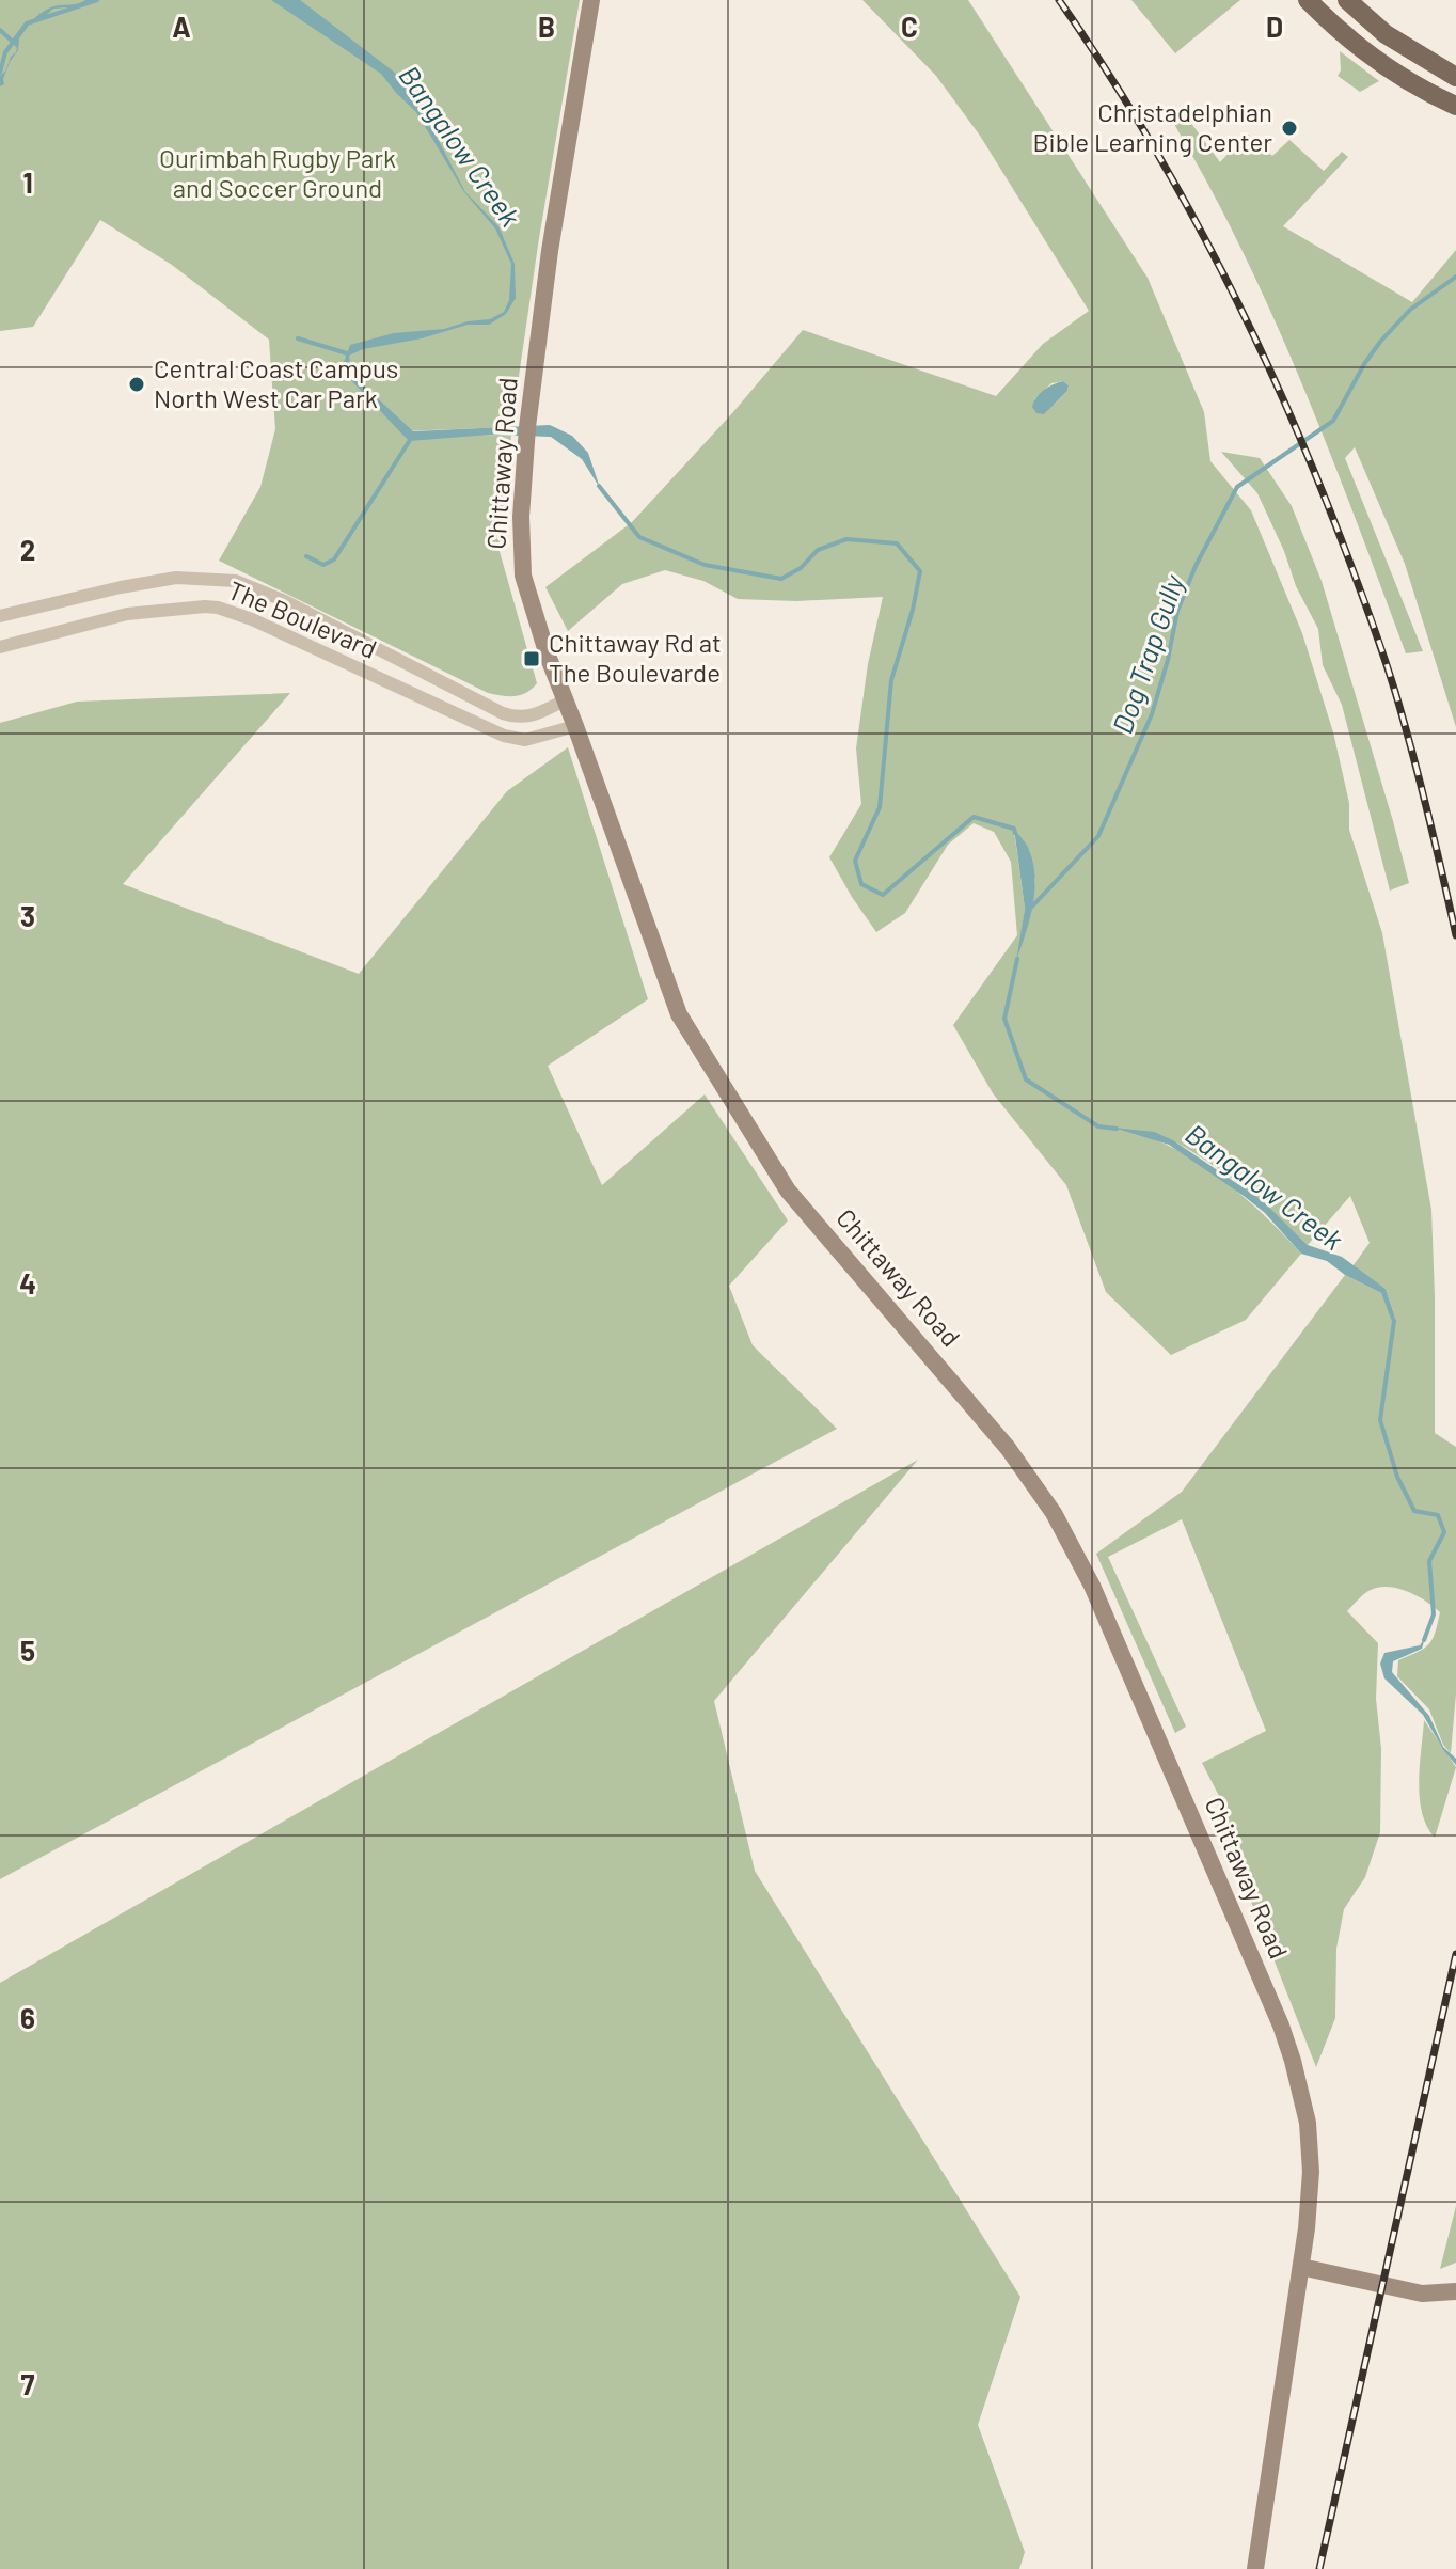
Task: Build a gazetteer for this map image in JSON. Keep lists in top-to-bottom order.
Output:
{
  "streets": {
    "main road": ["Chittaway Road"],
    "street": ["The Boulevard"]
  },
  "crossings": [
    ["Chittaway Road", "The Boulevard"]
  ],
  "water": ["Bangalow Creek", "Dog Trap Gully"],
  "parks": ["Ourimbah Rugby Park and Soccer Ground"],
  "places": {
    "other": ["Christadelphian Bible Learning Center", "Central Coast Campus North West Car Park"],
    "transit": ["Chittaway Rd at The Boulevarde"]
  },
  "grid": {
    "columns": [
      "A",
      "B",
      "C",
      "D"
    ],
    "rows": [
      "1",
      "2",
      "3",
      "4",
      "5",
      "6",
      "7"
    ]
  }
}
